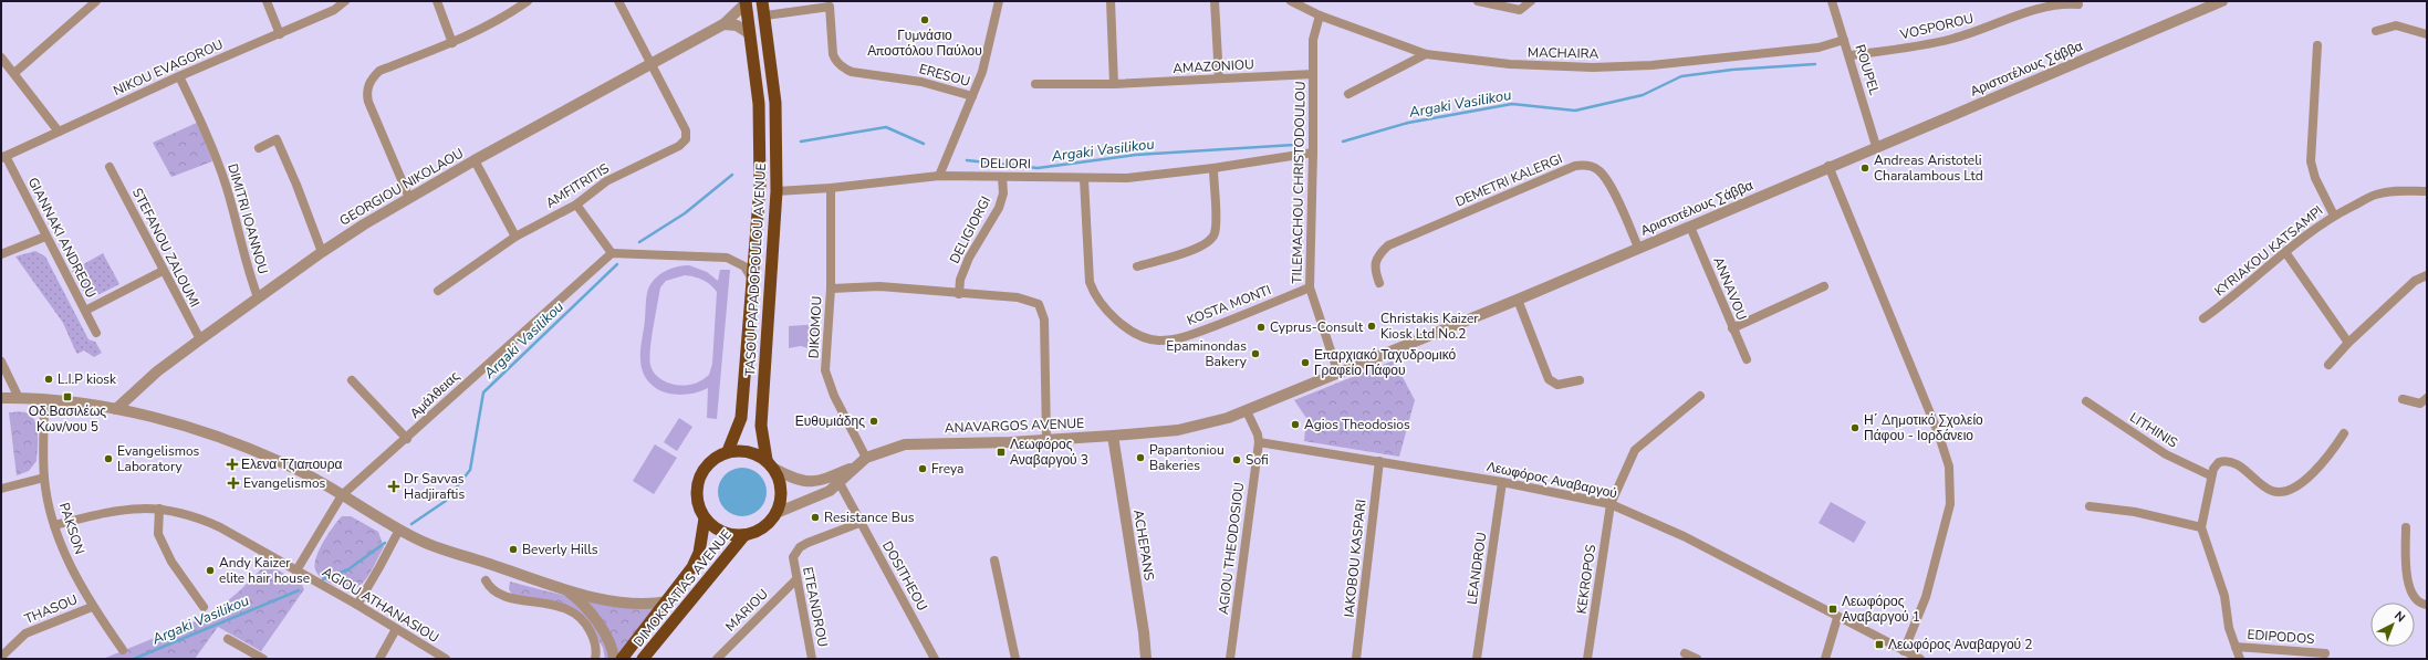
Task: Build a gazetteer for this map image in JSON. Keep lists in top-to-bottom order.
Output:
{
  "streets": {
    "highway": ["TASOU PAPADOPOULOU AVENUE", "DIMOKRATIAS AVENUE"],
    "street": [
      "VOSPOROU",
      "MACHAIRA",
      "AMAZONIOU",
      "NIKOU EVAGOROU",
      "Αριστοτέλους Σάββα",
      "ROUPEL",
      "ERESOU",
      "DELIORI",
      "DEMETRI KALERGI",
      "TILEMACHOU CHRISTODOULOU",
      "AMFITRITIS",
      "GEORGIOU NIKOLAOU",
      "DIMITRI IOANNOU",
      "DELIGIORGI",
      "GIANNAKI ANDREOU",
      "STEFANOU ZALOUMI",
      "KYRIAKOU KATSAMPI",
      "ANNAVOU",
      "KOSTA MONTI",
      "DIKOMOU",
      "Αμάλθειας",
      "ANAVARGOS AVENUE",
      "LITHINIS",
      "Λεωφόρος Αναβαργού",
      "PAKSON",
      "ACHEPANS",
      "AGIOU THEODOSIOU",
      "IAKOBOU KASPARI",
      "LEANDROU",
      "DOSITHEOU",
      "KEKROPOS",
      "AGIOU ATHANASIOU",
      "ETEANDROU",
      "THASOU",
      "MARIOU",
      "EDIPODOS"
    ]
  },
  "crossings": [
    ["VOSPOROU", "ROUPEL"],
    ["MACHAIRA", "ROUPEL"],
    ["MACHAIRA", "TILEMACHOU CHRISTODOULOU"],
    ["AMAZONIOU", "TILEMACHOU CHRISTODOULOU"],
    ["NIKOU EVAGOROU", "DIMITRI IOANNOU"],
    ["NIKOU EVAGOROU", "GIANNAKI ANDREOU"],
    ["Αριστοτέλους Σάββα", "ROUPEL"],
    ["Αριστοτέλους Σάββα", "DEMETRI KALERGI"],
    ["Αριστοτέλους Σάββα", "TILEMACHOU CHRISTODOULOU"],
    ["Αριστοτέλους Σάββα", "ANNAVOU"],
    ["Αριστοτέλους Σάββα", "ANAVARGOS AVENUE"],
    ["ERESOU", "TASOU PAPADOPOULOU AVENUE"],
    ["DELIORI", "TILEMACHOU CHRISTODOULOU"],
    ["DELIORI", "DELIGIORGI"],
    ["DELIORI", "TASOU PAPADOPOULOU AVENUE"],
    ["DELIORI", "KOSTA MONTI"],
    ["DELIORI", "DIKOMOU"],
    ["TILEMACHOU CHRISTODOULOU", "KOSTA MONTI"],
    ["AMFITRITIS", "GEORGIOU NIKOLAOU"],
    ["GEORGIOU NIKOLAOU", "DIMITRI IOANNOU"],
    ["GEORGIOU NIKOLAOU", "STEFANOU ZALOUMI"],
    ["GEORGIOU NIKOLAOU", "TASOU PAPADOPOULOU AVENUE"],
    ["TASOU PAPADOPOULOU AVENUE", "ANAVARGOS AVENUE"],
    ["TASOU PAPADOPOULOU AVENUE", "DIMOKRATIAS AVENUE"],
    ["DIKOMOU", "ANAVARGOS AVENUE"],
    ["Αμάλθειας", "AGIOU ATHANASIOU"],
    ["ANAVARGOS AVENUE", "ACHEPANS"],
    ["ANAVARGOS AVENUE", "DOSITHEOU"],
    ["ANAVARGOS AVENUE", "DIMOKRATIAS AVENUE"],
    ["Λεωφόρος Αναβαργού", "AGIOU THEODOSIOU"],
    ["Λεωφόρος Αναβαργού", "IAKOBOU KASPARI"],
    ["Λεωφόρος Αναβαργού", "LEANDROU"],
    ["Λεωφόρος Αναβαργού", "KEKROPOS"],
    ["PAKSON", "AGIOU ATHANASIOU"],
    ["PAKSON", "THASOU"],
    ["DOSITHEOU", "ETEANDROU"],
    ["ETEANDROU", "MARIOU"]
  ],
  "water": ["Argaki Vasilikou"],
  "places": {
    "other": [
      "Γυμνάσιο Αποστόλου Παύλου",
      "Andreas Aristoteli Charalambous Ltd",
      "Christakis Kaizer Kiosk Ltd No.2",
      "Cyprus-Consult",
      "Epaminondas Bakery",
      "Επαρχιακό Ταχυδρομικό Γραφείο Πάφου",
      "L.I.P kiosk",
      "Ευθυμιάδης",
      "Agios Theodosios",
      "Η΄ Δημοτικό Σχολείο Πάφου - Ιορδάνειο",
      "Papantoniou Bakeries",
      "Evangelismos Laboratory",
      "Sofi",
      "Freya",
      "Resistance Bus",
      "Beverly Hills",
      "Andy Kaizer elite hair house"
    ],
    "transit": [
      "Οδ.Βασιλέως Κων/νου 5",
      "Λεωφόρος Αναβαργού 3",
      "Λεωφόρος Αναβαργού 1",
      "Λεωφόρος Αναβαργού 2"
    ],
    "health": ["Ελενα Τζιαπουρα", "Evangelismos", "Dr Savvas Hadjiraftis"]
  },
  "north": "top right"
}
